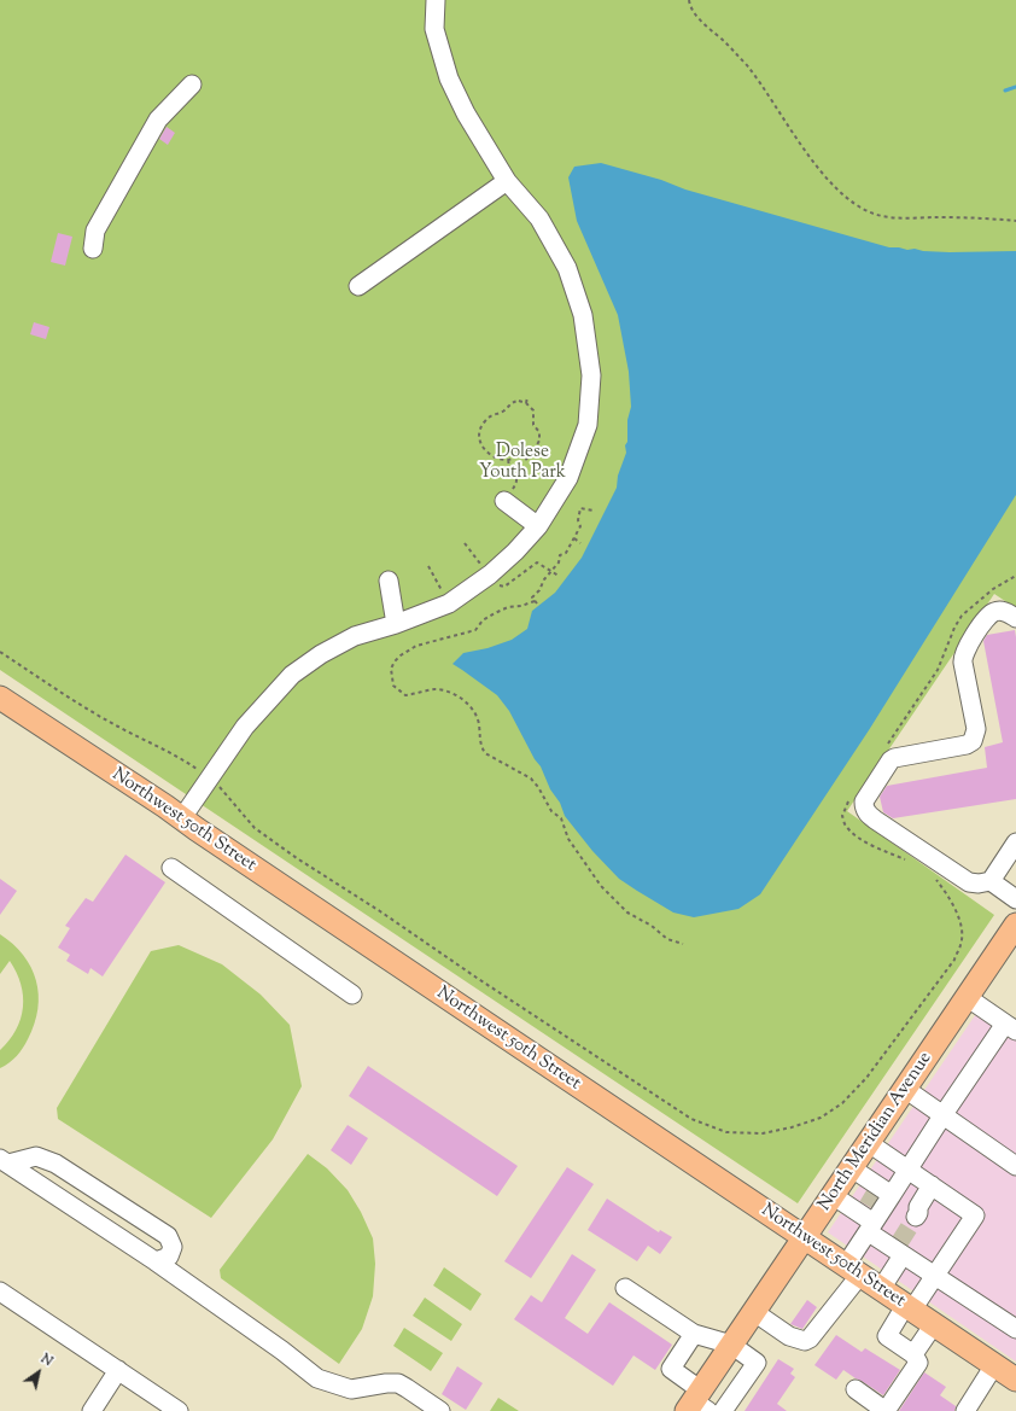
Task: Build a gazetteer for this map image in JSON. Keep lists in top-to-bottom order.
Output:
{
  "streets": {
    "main road": ["Northwest 50th Street", "North Meridian Avenue"]
  },
  "crossings": [
    ["Northwest 50th Street", "North Meridian Avenue"]
  ],
  "parks": ["Dolese Youth Park"],
  "north": "top right"
}
